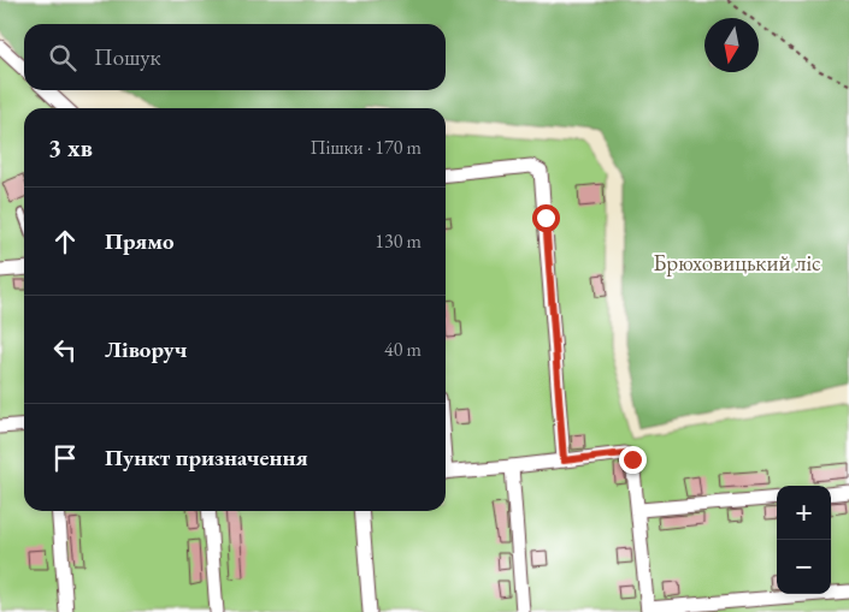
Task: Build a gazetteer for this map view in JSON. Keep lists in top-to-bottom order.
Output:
{
  "parks": ["Брюховицький ліс"],
  "north": "bottom",
  "page": {
    "search": "Пошук",
    "heading": ["3 хв", "Пішки · 170 m"],
    "list": [
      ["Прямо", "130 m"],
      ["Ліворуч", "40 m"],
      "Пункт призначення"
    ],
    "map_buttons": ["+", "−"]
  }
}
